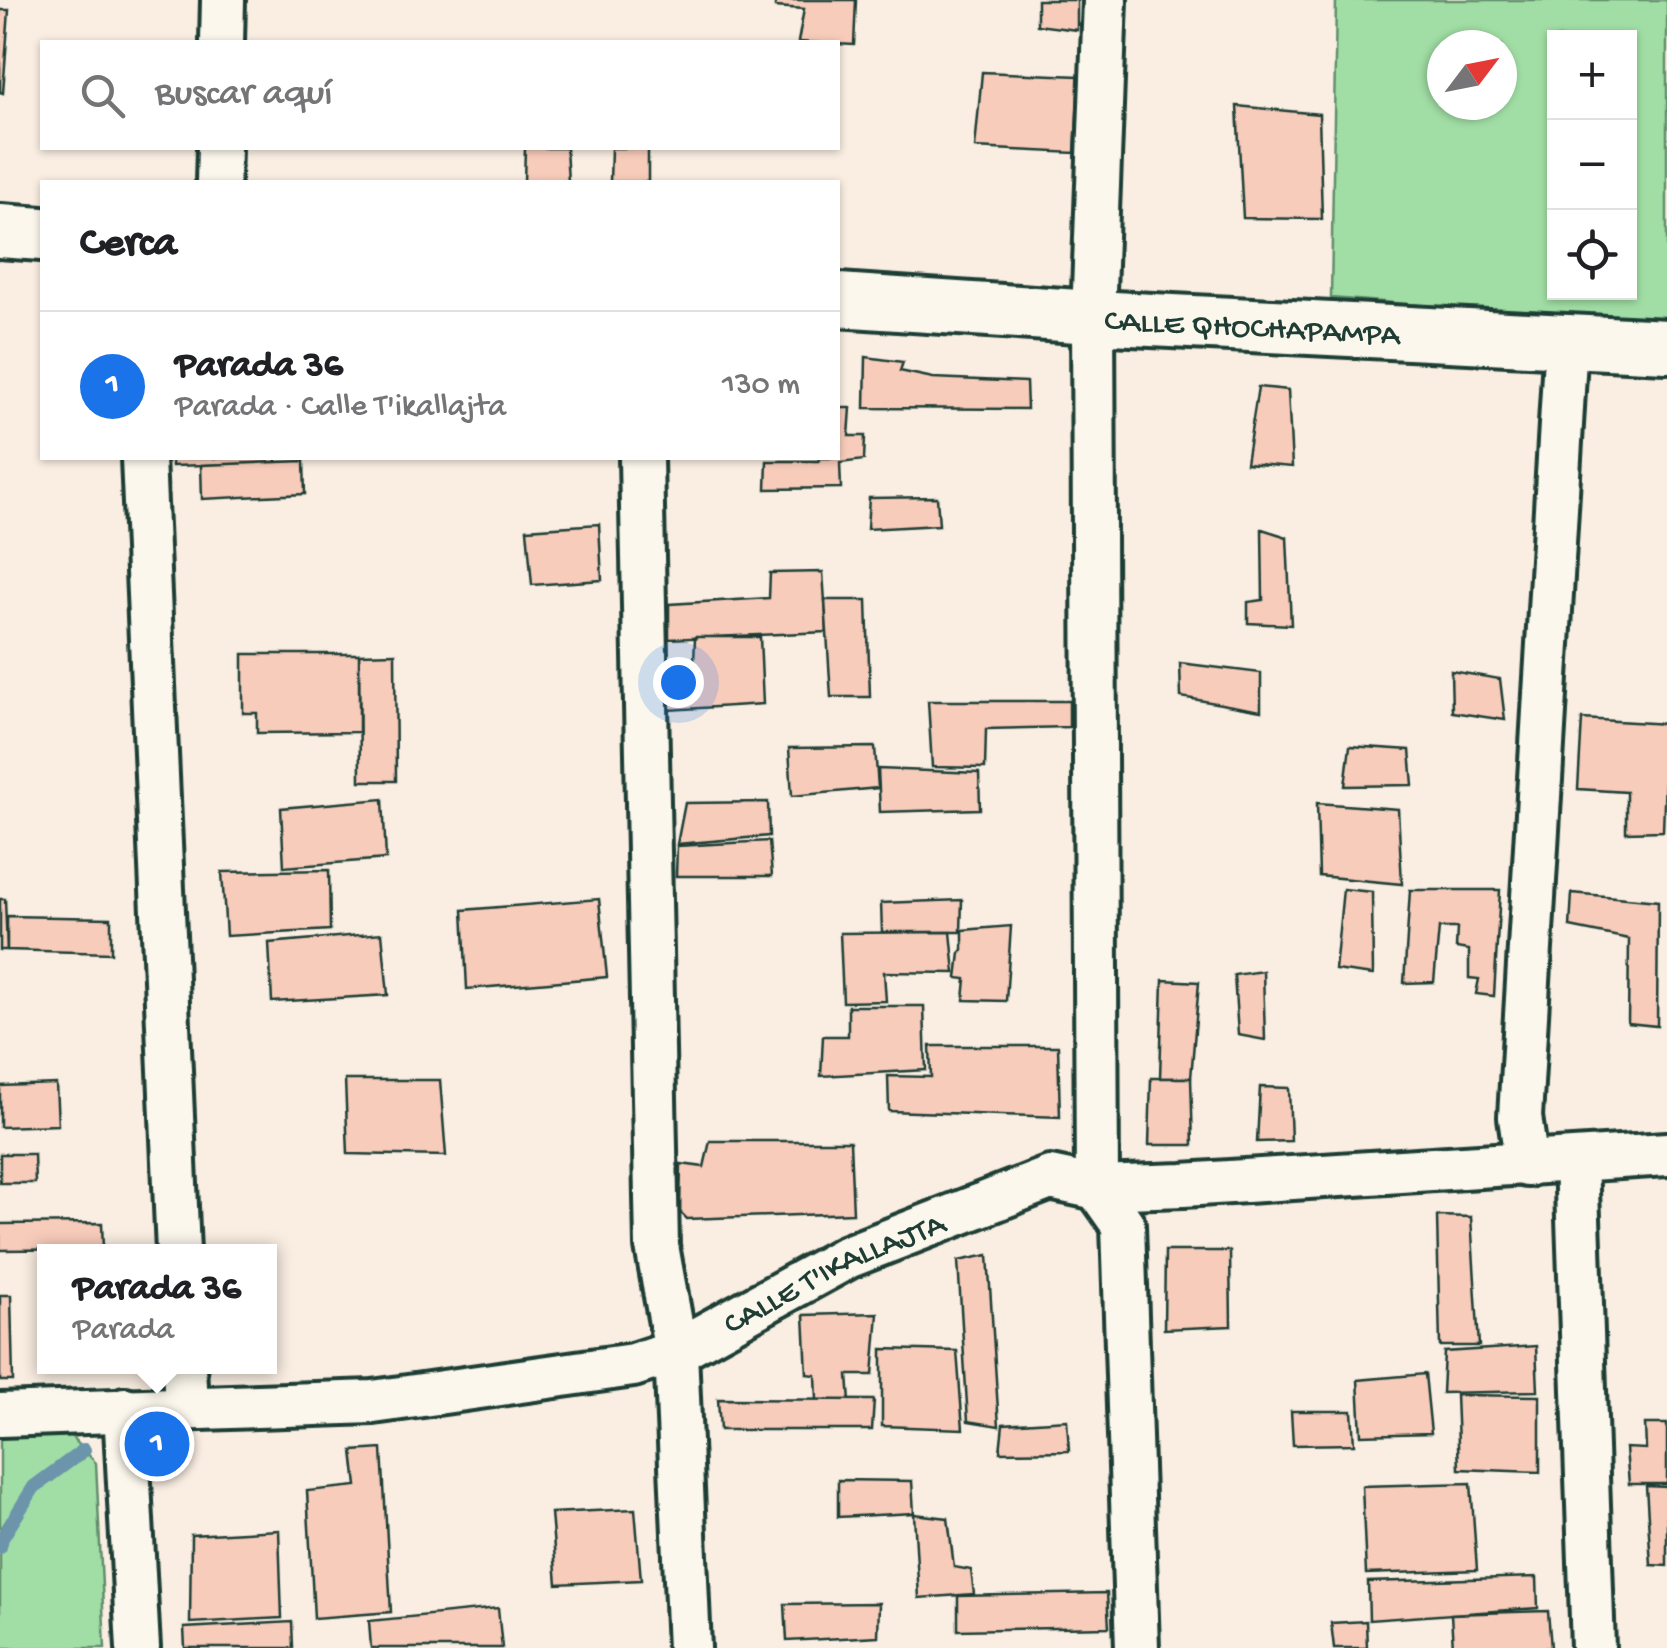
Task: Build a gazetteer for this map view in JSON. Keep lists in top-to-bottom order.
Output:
{
  "streets": {
    "street": ["CALLE QHOCHAPAMPA", "CALLE T'IKALLAJTA"]
  },
  "north": "top right",
  "page": {
    "map_buttons": ["+", "−"],
    "search": "Buscar aquí",
    "heading": "Cerca",
    "list": [
      {
        "mark": "1",
        "name": "Parada 36",
        "note": "Parada · Calle T'ikallajta",
        "value": "130 m"
      }
    ],
    "popup": ["Parada 36", "Parada"],
    "pins": "1"
  }
}
